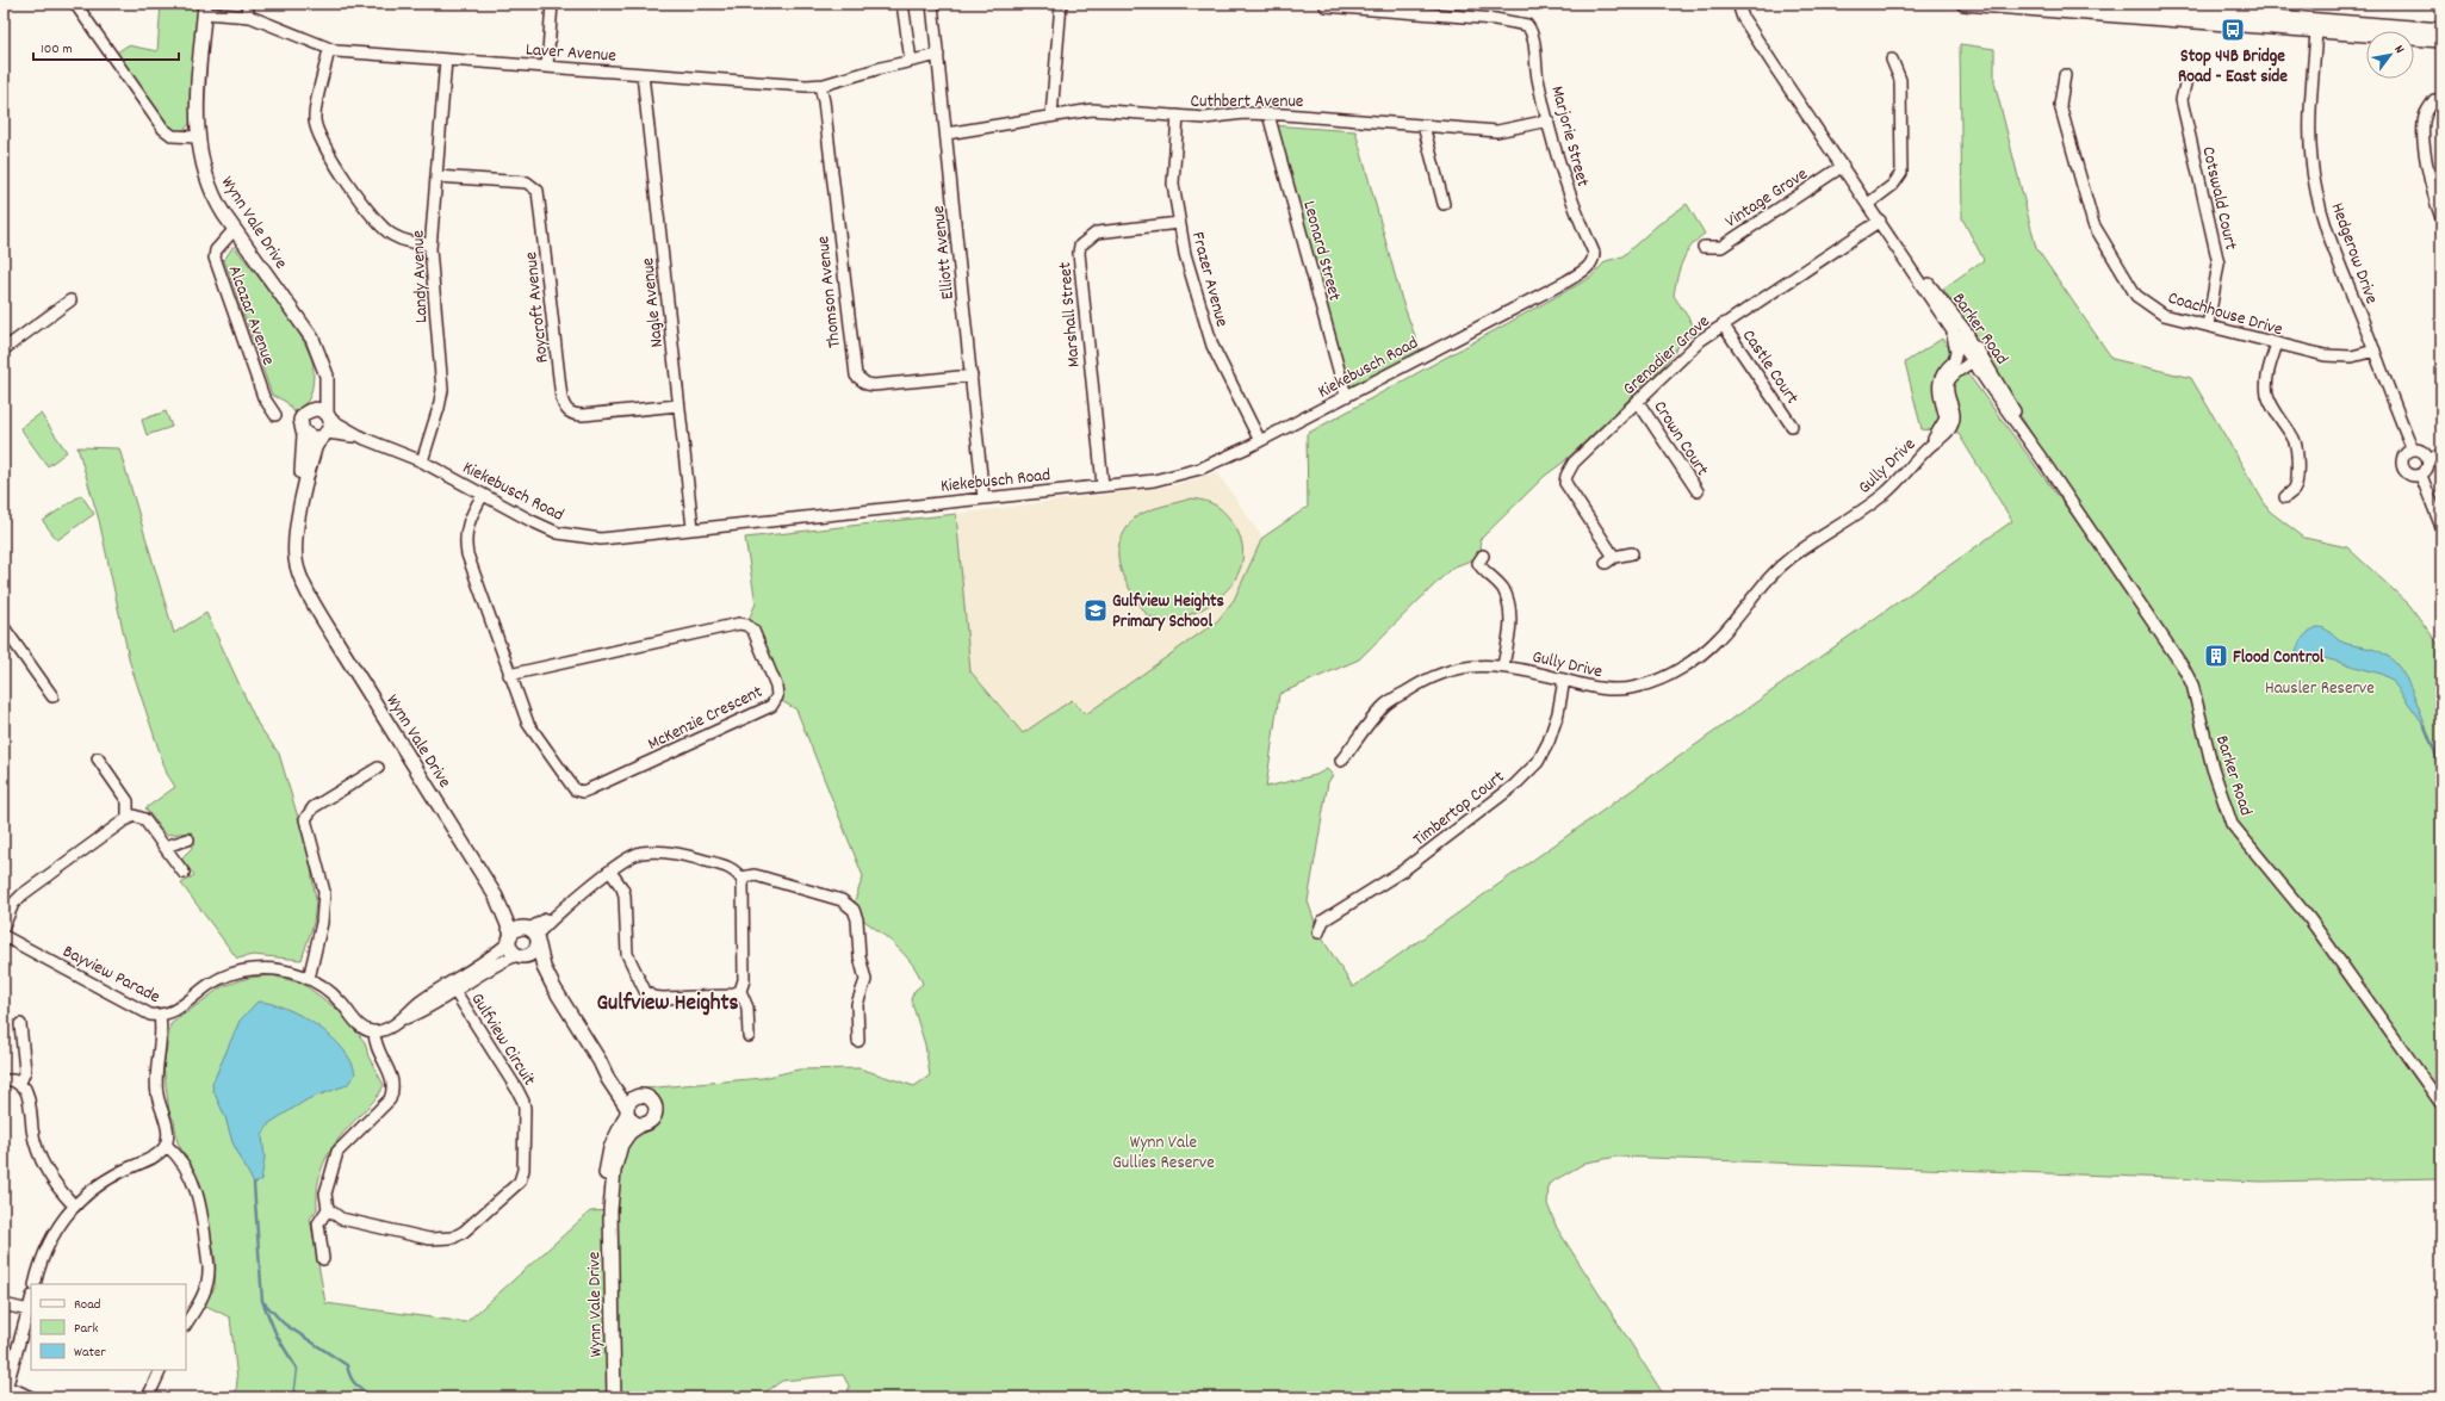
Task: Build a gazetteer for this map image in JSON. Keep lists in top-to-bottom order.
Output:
{
  "streets": {
    "main road": ["Wynn Vale Drive"],
    "street": [
      "Laver Avenue",
      "Cuthbert Avenue",
      "Marjorie Street",
      "Vintage Grove",
      "Cotswald Court",
      "Leonard Street",
      "Elliott Avenue",
      "Hedgerow Drive",
      "Landy Avenue",
      "Frazer Avenue",
      "Thomson Avenue",
      "Nagle Avenue",
      "Roycroft Avenue",
      "Coachhouse Drive",
      "Alcazar Avenue",
      "Marshall Street",
      "Barker Road",
      "Grenadier Grove",
      "Kiekebusch Road",
      "Castle Court",
      "Crown Court",
      "Gully Drive",
      "McKenzie Crescent",
      "Timbertop Court",
      "Bayview Parade",
      "Gulfview Circuit"
    ]
  },
  "crossings": [
    ["Laver Avenue", "Wynn Vale Drive"],
    ["Laver Avenue", "Elliott Avenue"],
    ["Laver Avenue", "Landy Avenue"],
    ["Laver Avenue", "Thomson Avenue"],
    ["Laver Avenue", "Nagle Avenue"],
    ["Cuthbert Avenue", "Marjorie Street"],
    ["Cuthbert Avenue", "Leonard Street"],
    ["Cuthbert Avenue", "Elliott Avenue"],
    ["Cuthbert Avenue", "Frazer Avenue"],
    ["Marjorie Street", "Kiekebusch Road"],
    ["Vintage Grove", "Barker Road"],
    ["Cotswald Court", "Coachhouse Drive"],
    ["Wynn Vale Drive", "Alcazar Avenue"],
    ["Wynn Vale Drive", "Kiekebusch Road"],
    ["Leonard Street", "Kiekebusch Road"],
    ["Elliott Avenue", "Thomson Avenue"],
    ["Elliott Avenue", "Kiekebusch Road"],
    ["Hedgerow Drive", "Coachhouse Drive"],
    ["Landy Avenue", "Roycroft Avenue"],
    ["Landy Avenue", "Kiekebusch Road"],
    ["Frazer Avenue", "Marshall Street"],
    ["Frazer Avenue", "Kiekebusch Road"],
    ["Nagle Avenue", "Roycroft Avenue"],
    ["Nagle Avenue", "Kiekebusch Road"],
    ["Marshall Street", "Kiekebusch Road"],
    ["Barker Road", "Grenadier Grove"],
    ["Barker Road", "Gully Drive"],
    ["Grenadier Grove", "Castle Court"],
    ["Grenadier Grove", "Crown Court"],
    ["Kiekebusch Road", "McKenzie Crescent"],
    ["Gully Drive", "Timbertop Court"]
  ],
  "districts": ["Gulfview Heights"],
  "parks": ["Hausler Reserve", "Wynn Vale Gullies Reserve"],
  "places": {
    "bus stop": ["Stop 44B Bridge Road - East side"],
    "school or university": ["Gulfview Heights Primary School"],
    "building": ["Flood Control"]
  },
  "legend": ["Road", "Park", "Water"],
  "scale_bar": "100 m",
  "north": "top right"
}
